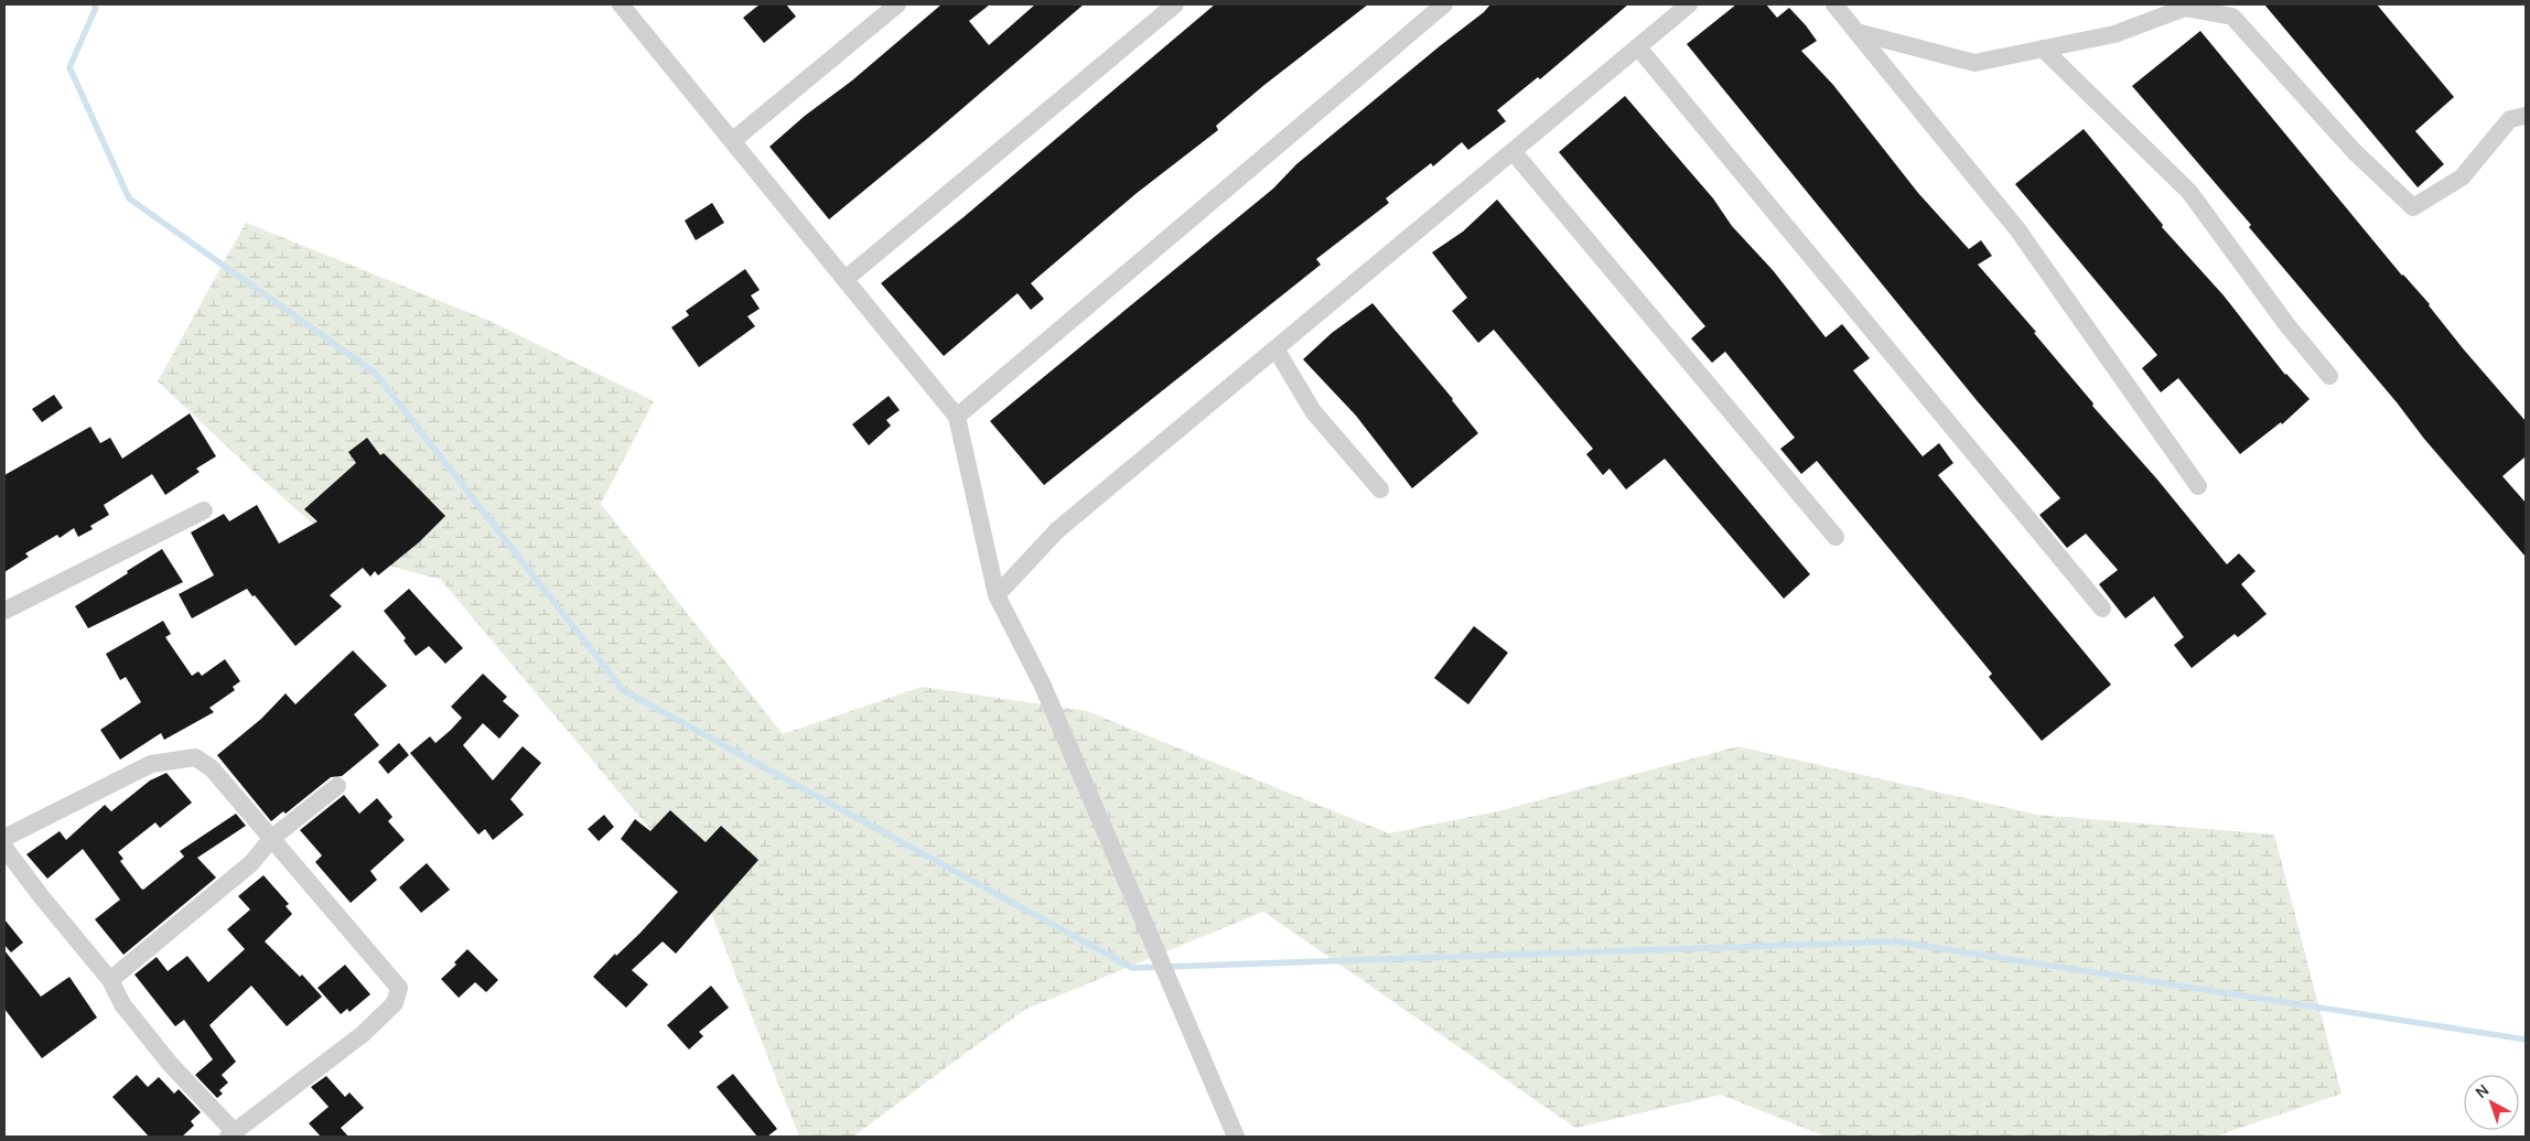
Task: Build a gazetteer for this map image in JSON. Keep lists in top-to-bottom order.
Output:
{
  "north": "top left"
}
